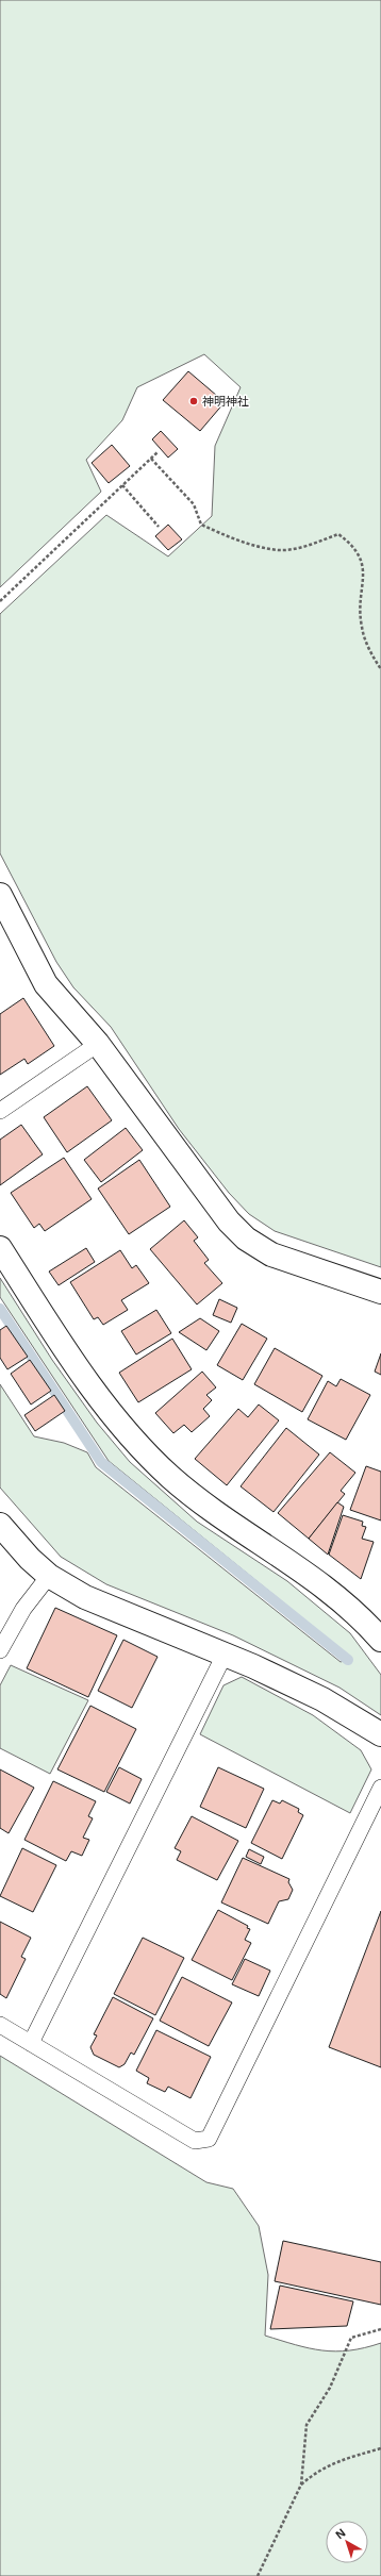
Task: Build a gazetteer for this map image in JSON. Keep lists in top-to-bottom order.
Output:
{
  "places": ["神明神社"],
  "north": "top left"
}
